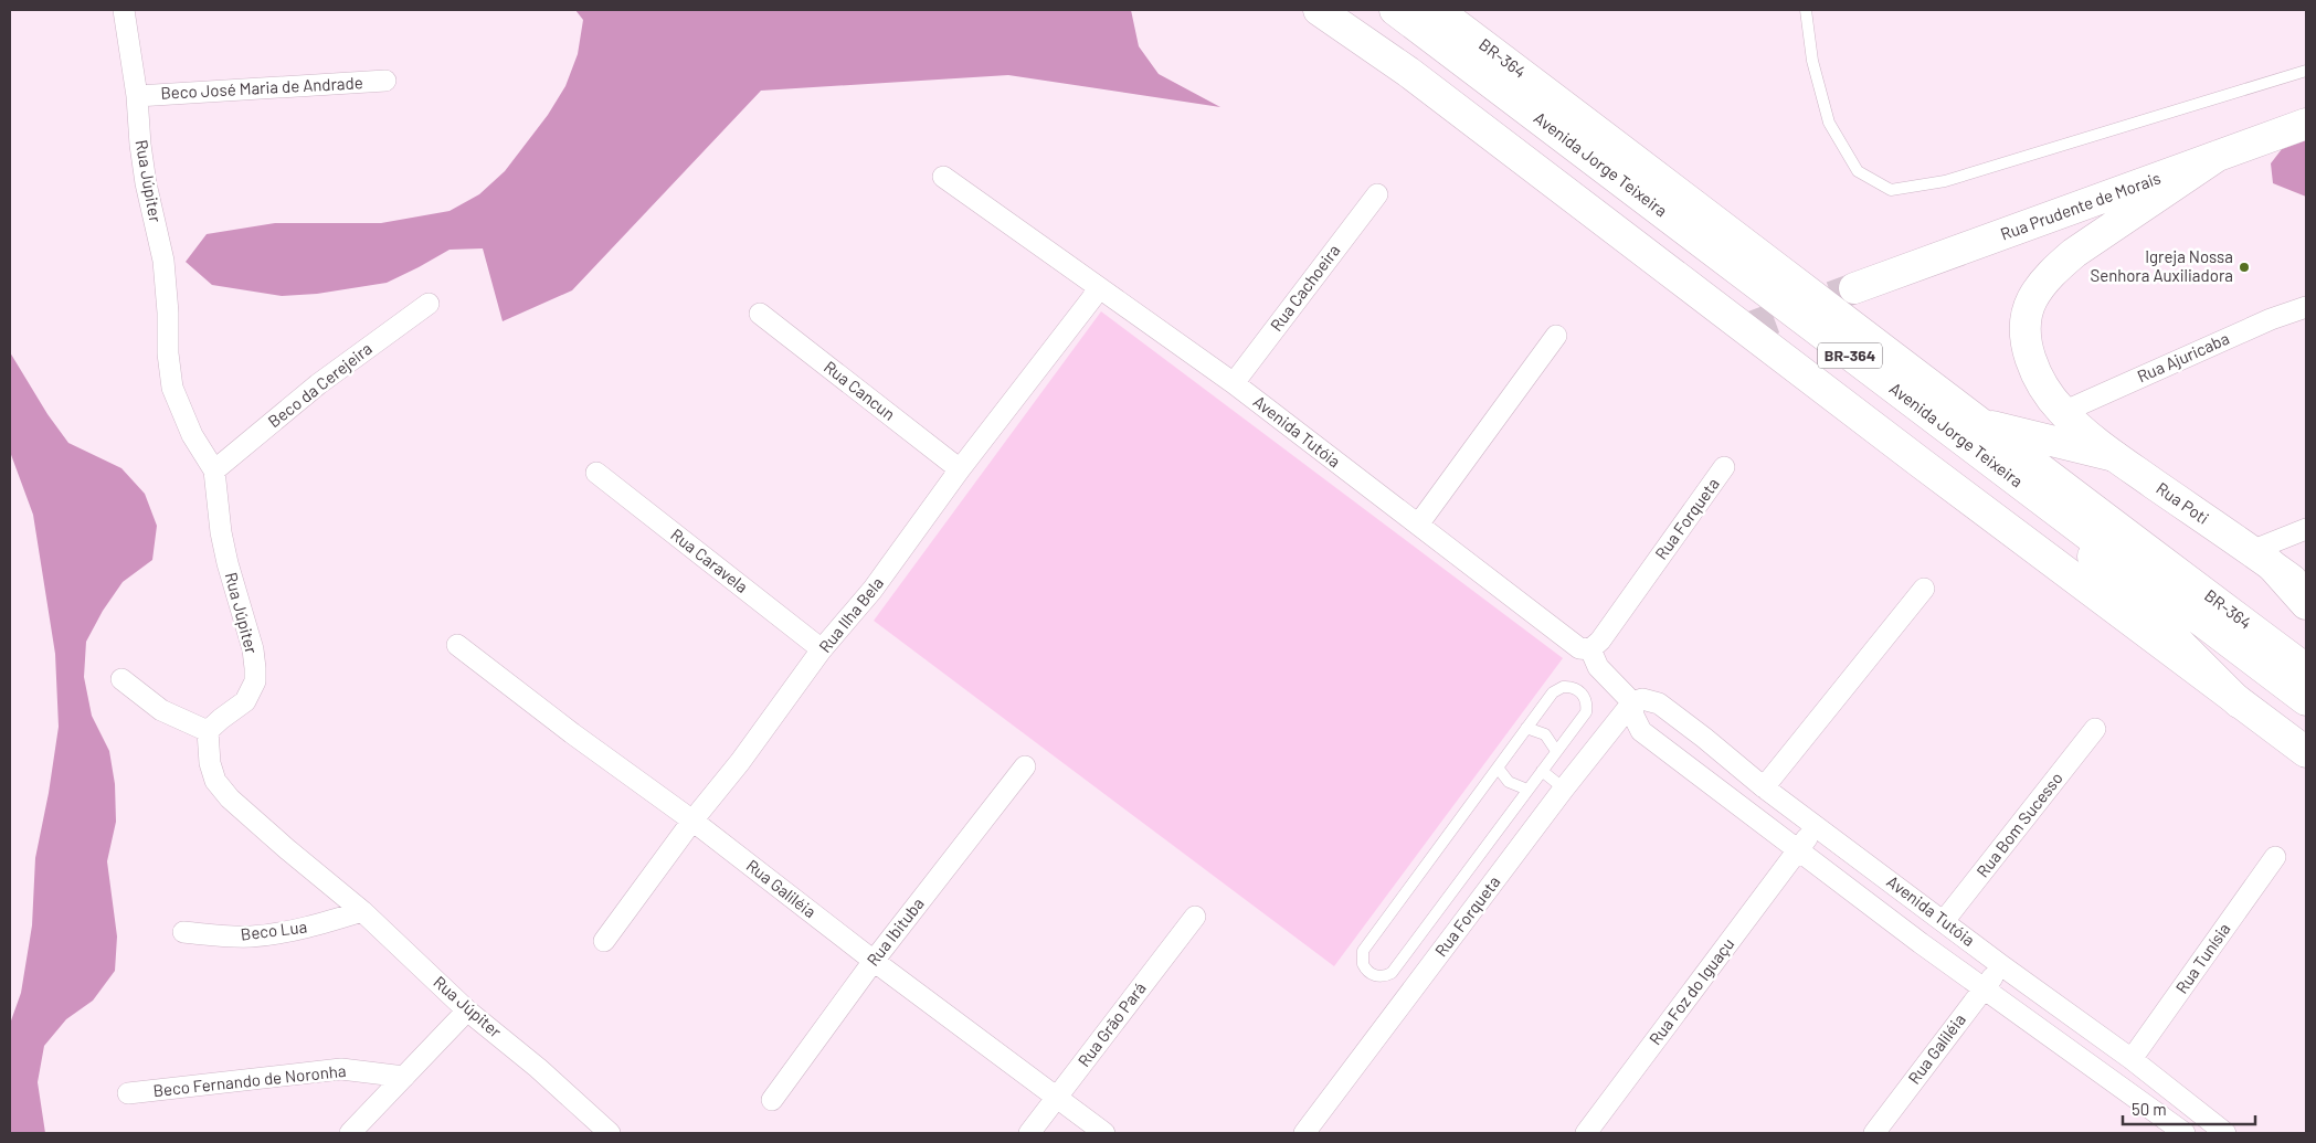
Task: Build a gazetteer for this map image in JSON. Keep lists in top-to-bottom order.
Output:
{
  "streets": {
    "main road": [
      "BR-364",
      "Avenida Jorge Teixeira",
      "Rua Prudente de Morais",
      "Rua Poti"
    ],
    "street": [
      "Beco José Maria de Andrade",
      "Rua Júpiter",
      "Rua Cachoeira",
      "Rua Ajuricaba",
      "Beco da Cerejeira",
      "Rua Cancun",
      "Avenida Tutóia",
      "Rua Forqueta",
      "Rua Caravela",
      "Rua Ilha Bela",
      "Rua Bom Sucesso",
      "Rua Galiléia",
      "Beco Lua",
      "Rua Ibituba",
      "Rua Tunísia",
      "Rua Foz do Iguaçu",
      "Rua Grão Pará",
      "Beco Fernando de Noronha"
    ]
  },
  "crossings": [
    ["Beco José Maria de Andrade", "Rua Júpiter"],
    ["Rua Júpiter", "Beco da Cerejeira"],
    ["Rua Júpiter", "Beco Lua"],
    ["Rua Prudente de Morais", "Rua Poti"],
    ["Rua Cachoeira", "Avenida Tutóia"],
    ["Rua Ajuricaba", "Rua Poti"],
    ["Rua Cancun", "Rua Ilha Bela"],
    ["Avenida Tutóia", "Rua Forqueta"],
    ["Avenida Tutóia", "Rua Ilha Bela"],
    ["Avenida Tutóia", "Rua Bom Sucesso"],
    ["Avenida Tutóia", "Rua Galiléia"],
    ["Avenida Tutóia", "Rua Tunísia"],
    ["Avenida Tutóia", "Rua Foz do Iguaçu"],
    ["Rua Caravela", "Rua Ilha Bela"],
    ["Rua Ilha Bela", "Rua Galiléia"],
    ["Rua Galiléia", "Rua Ibituba"],
    ["Rua Galiléia", "Rua Grão Pará"]
  ],
  "places": ["Igreja Nossa Senhora Auxiliadora"],
  "scale_bar": "50 m"
}
